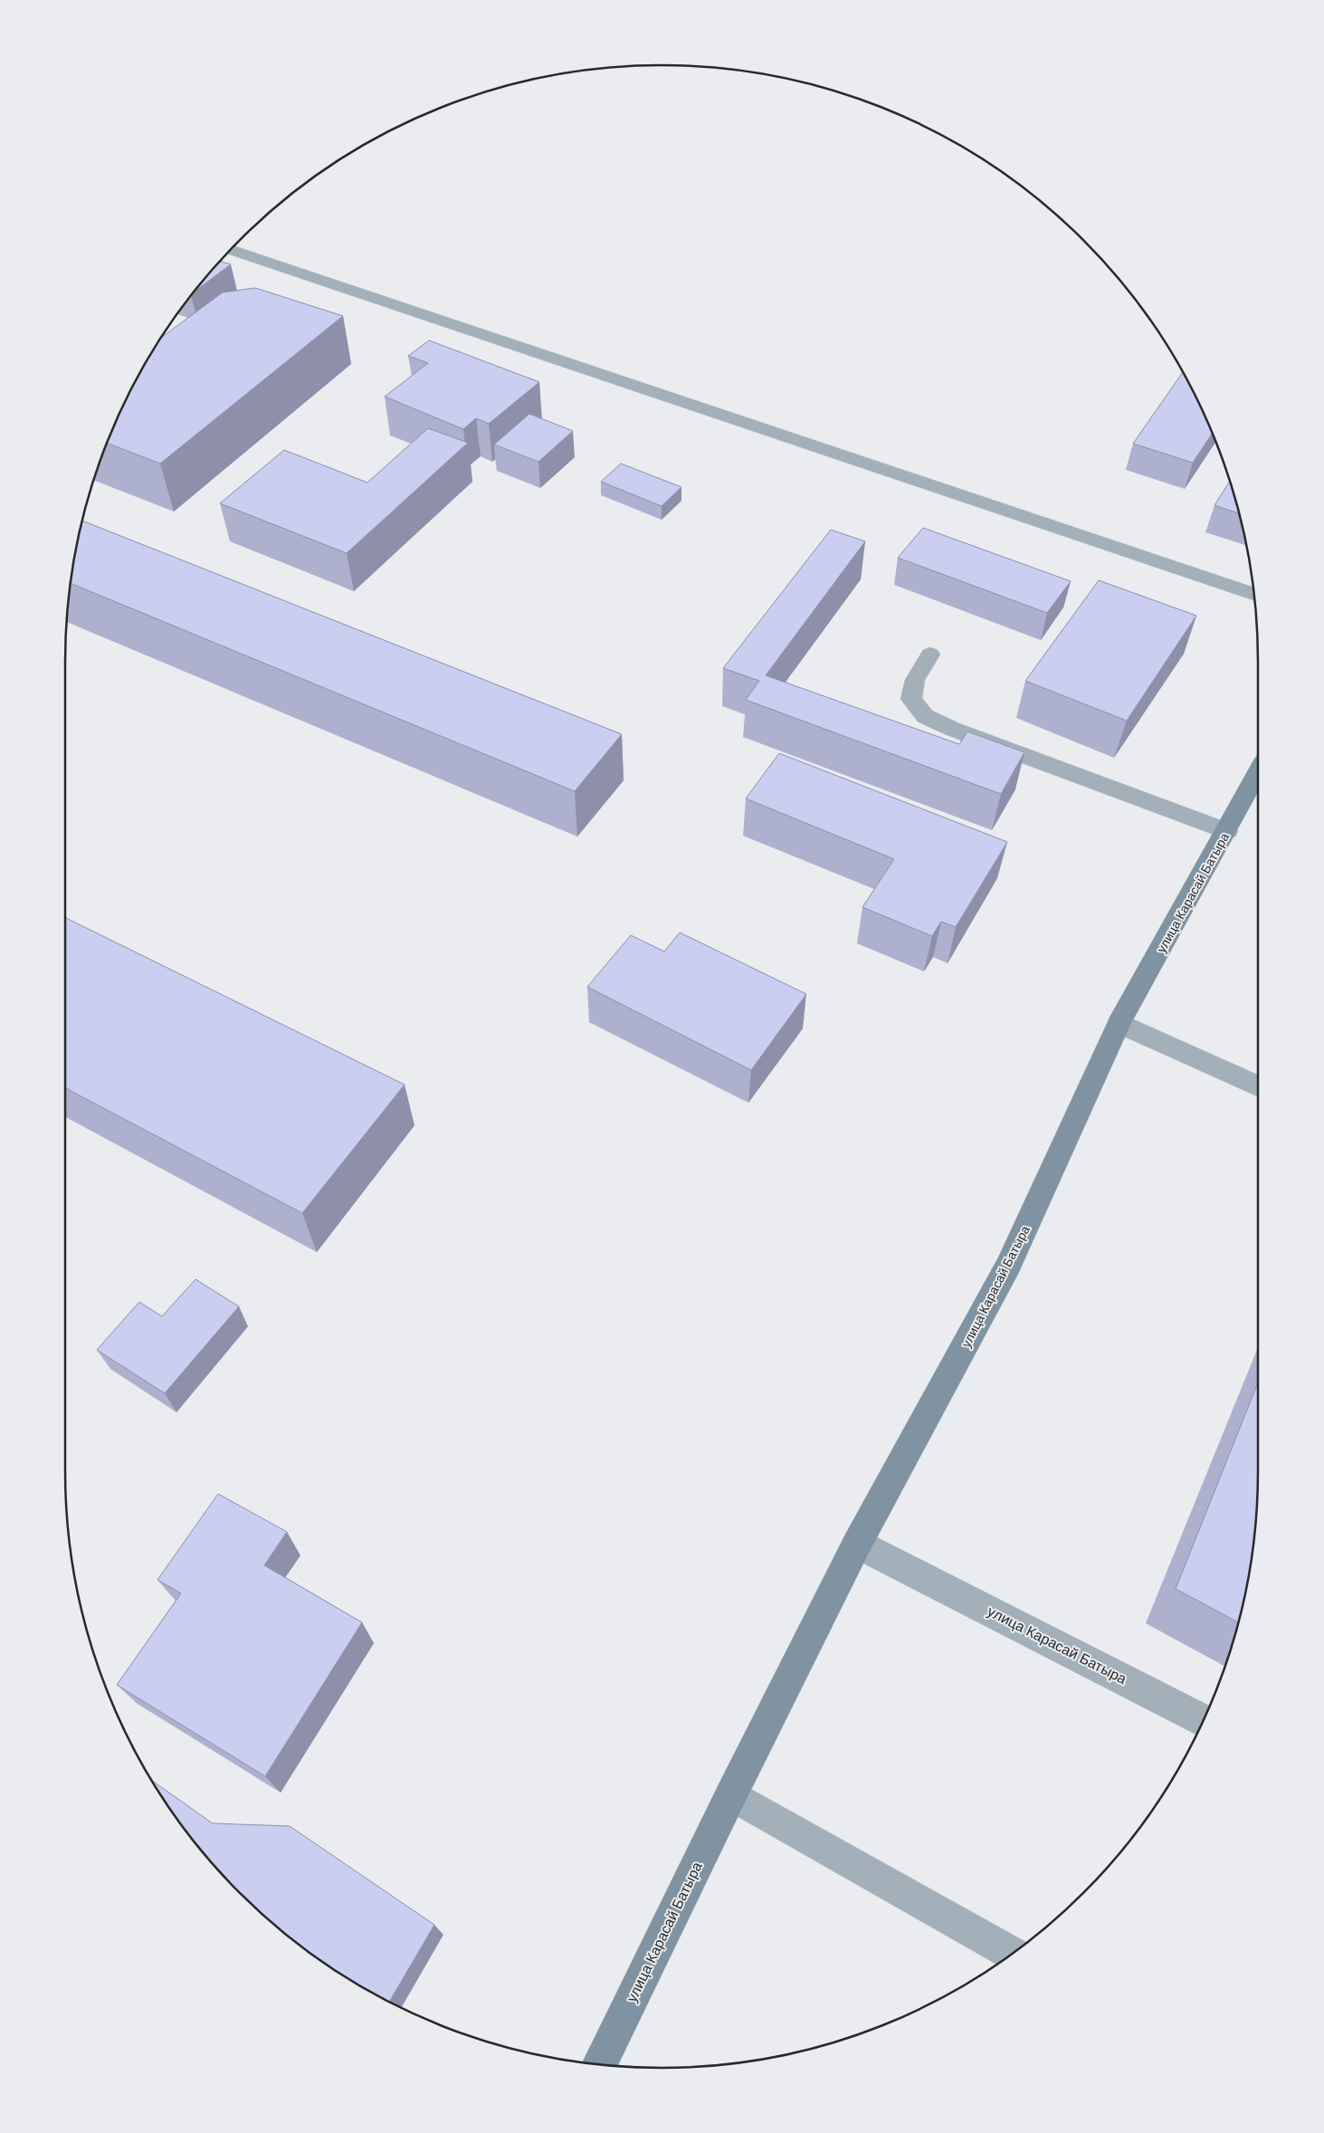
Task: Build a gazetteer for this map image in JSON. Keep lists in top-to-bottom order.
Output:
{
  "streets": {
    "main road": ["улица Карасай Батыра"]
  }
}
